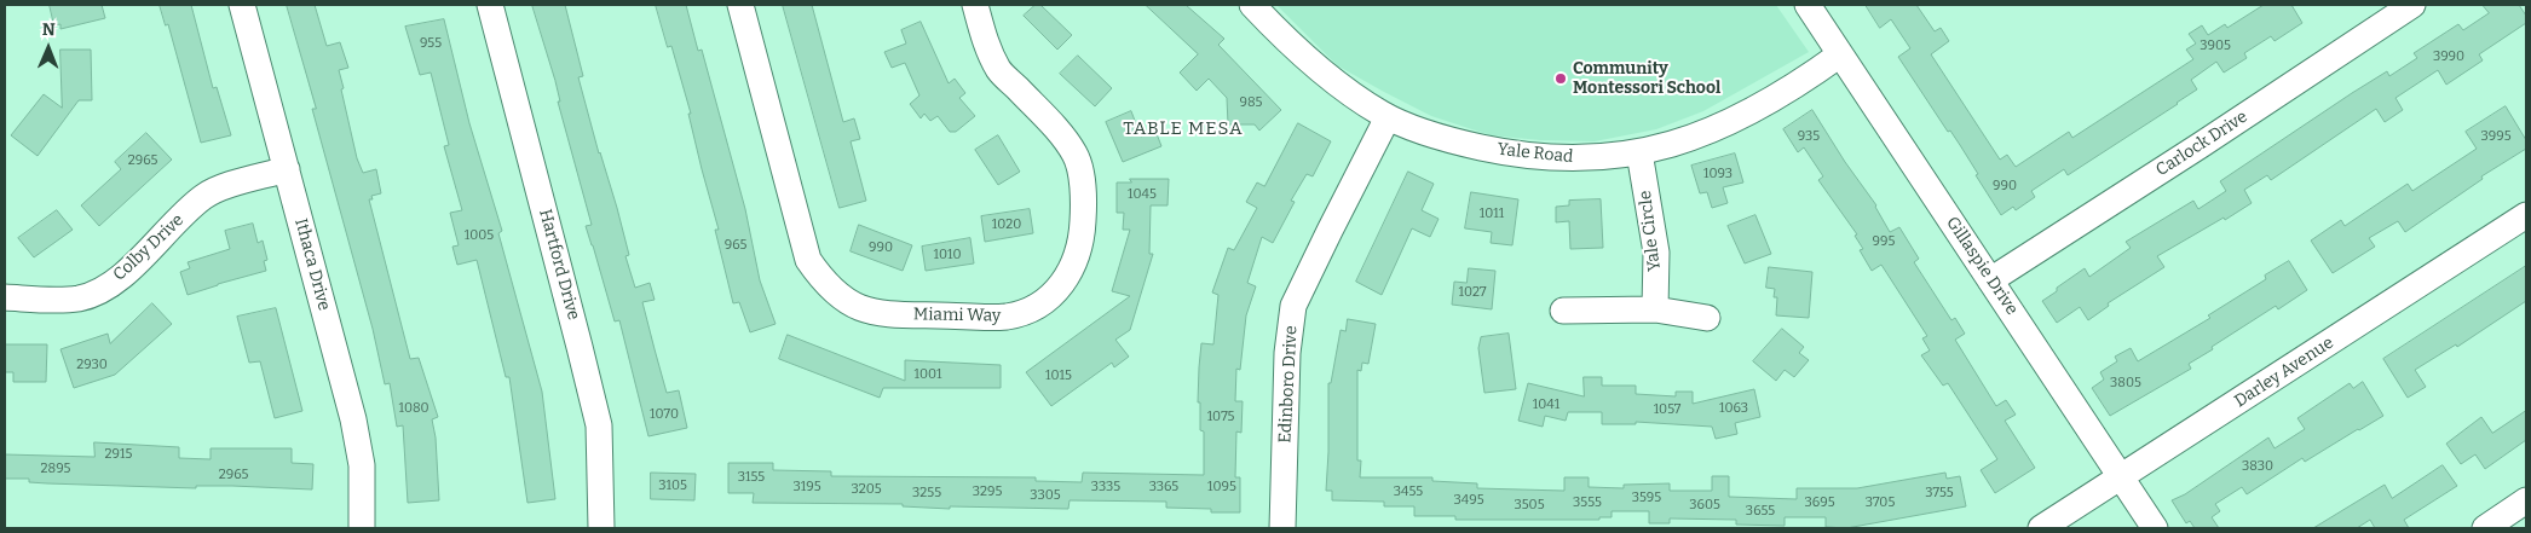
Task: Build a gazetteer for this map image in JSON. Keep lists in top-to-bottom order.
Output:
{
  "streets": {
    "street": [
      "Carlock Drive",
      "Yale Road",
      "Yale Circle",
      "Colby Drive",
      "Ithaca Drive",
      "Hartford Drive",
      "Gillaspie Drive",
      "Miami Way",
      "Darley Avenue",
      "Edinboro Drive"
    ]
  },
  "crossings": [
    ["Carlock Drive", "Gillaspie Drive"],
    ["Yale Road", "Yale Circle"],
    ["Yale Road", "Gillaspie Drive"],
    ["Yale Road", "Edinboro Drive"],
    ["Colby Drive", "Ithaca Drive"],
    ["Gillaspie Drive", "Darley Avenue"]
  ],
  "districts": ["TABLE MESA"],
  "places": ["Community Montessori School"],
  "house_numbers": [
    "955",
    "3905",
    "3990",
    "985",
    "935",
    "3995",
    "2965",
    "1093",
    "990",
    "1045",
    "1011",
    "1020",
    "1005",
    "995",
    "965",
    "990",
    "1010",
    "1027",
    "2930",
    "1001",
    "1015",
    "3805",
    "1041",
    "1080",
    "1063",
    "1057",
    "1070",
    "1075",
    "2915",
    "3830",
    "2895",
    "2965",
    "3155",
    "3105",
    "3195",
    "3335",
    "3365",
    "1095",
    "3205",
    "3295",
    "3455",
    "3255",
    "3755",
    "3305",
    "3595",
    "3495",
    "3555",
    "3695",
    "3705",
    "3505",
    "3605",
    "3655"
  ],
  "north": "top"
}
